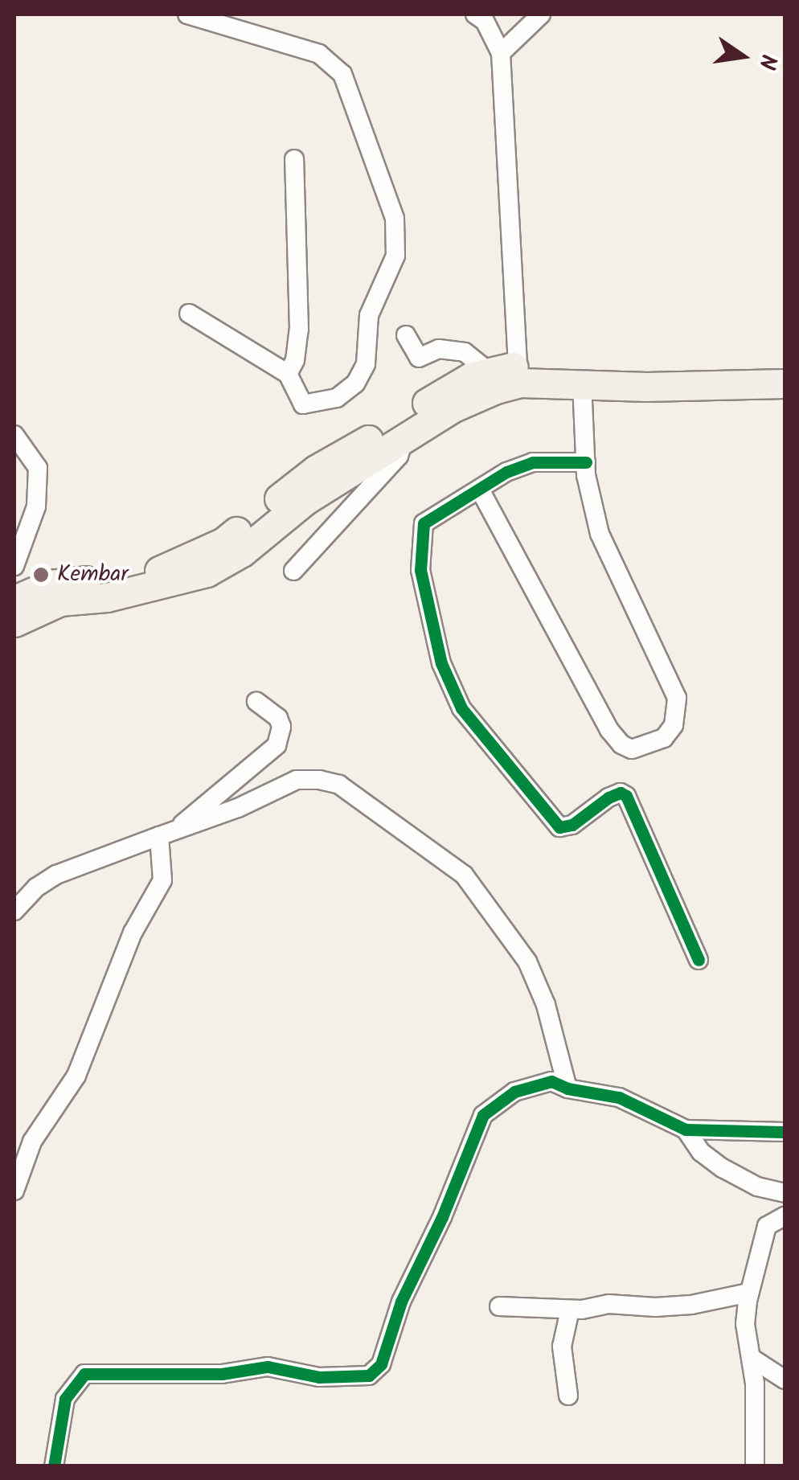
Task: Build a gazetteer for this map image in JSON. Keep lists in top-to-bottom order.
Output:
{
  "places": ["Kembar"],
  "north": "right"
}
